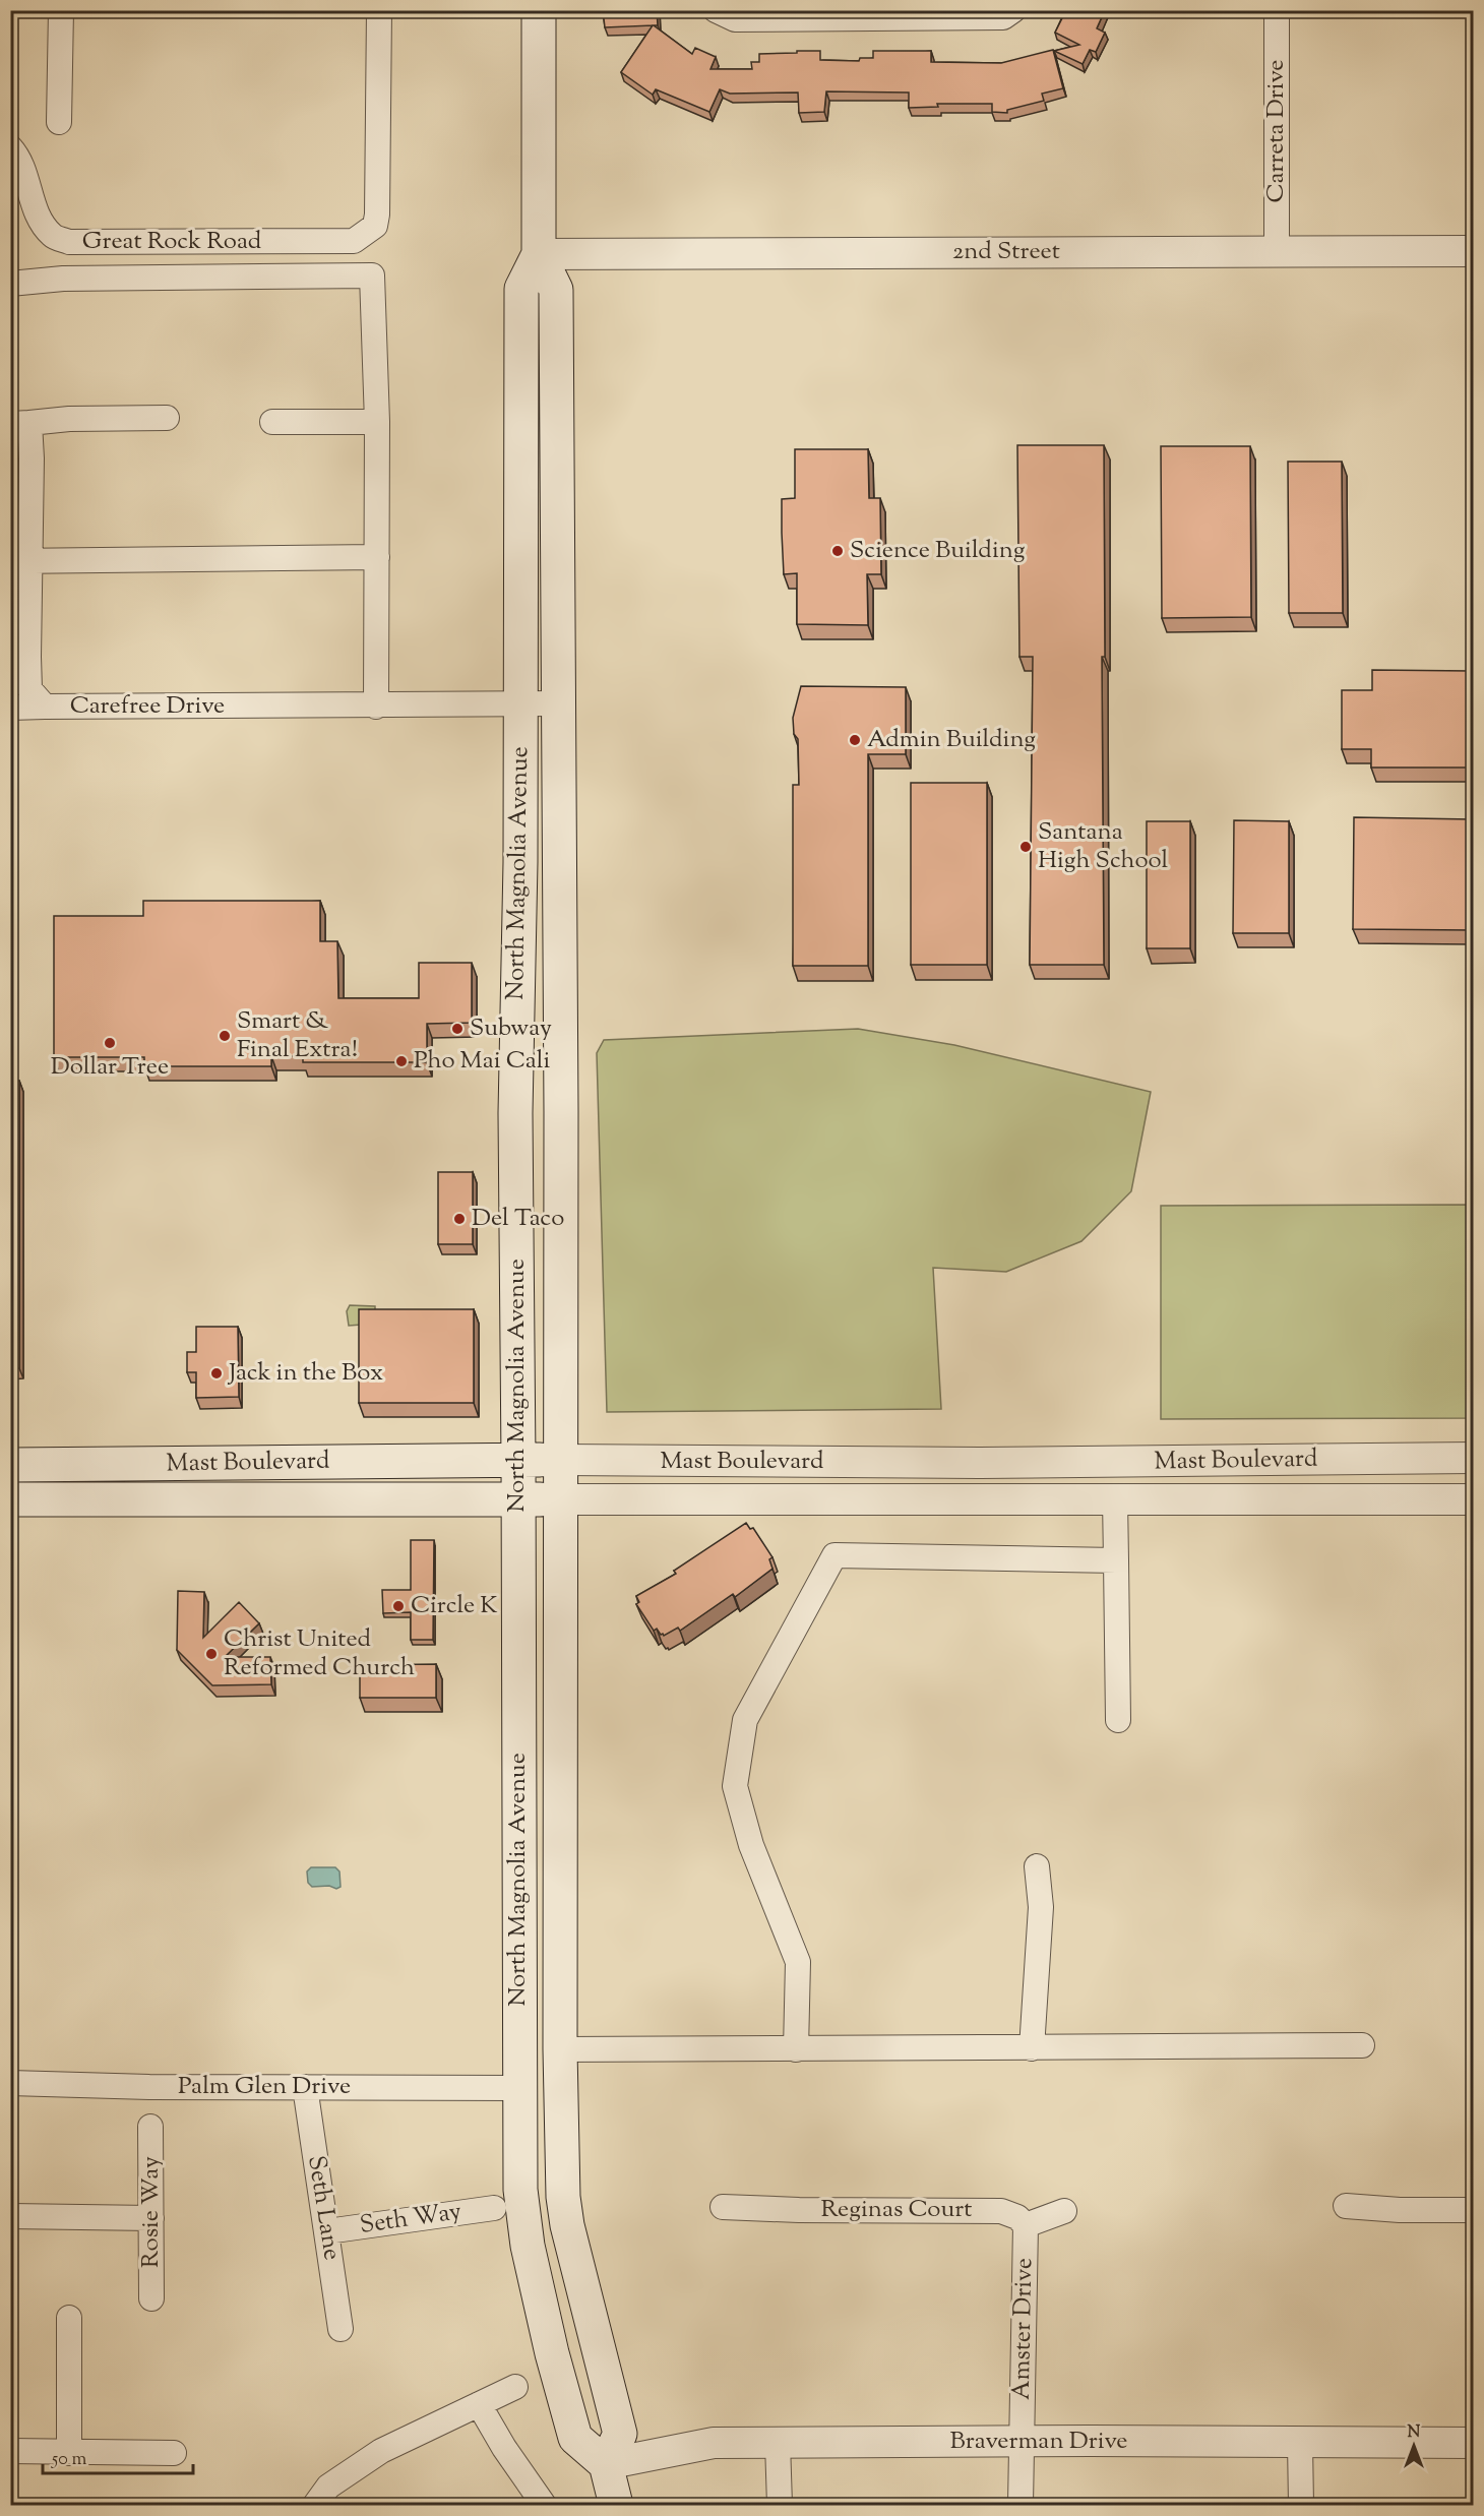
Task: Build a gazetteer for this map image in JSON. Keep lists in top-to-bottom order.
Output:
{
  "streets": {
    "main road": ["North Magnolia Avenue", "Mast Boulevard"],
    "street": [
      "Carreta Drive",
      "Great Rock Road",
      "2nd Street",
      "Carefree Drive",
      "Palm Glen Drive",
      "Seth Lane",
      "Reginas Court",
      "Rosie Way",
      "Seth Way",
      "Amster Drive",
      "Braverman Drive"
    ]
  },
  "crossings": [
    ["Carreta Drive", "2nd Street"],
    ["2nd Street", "North Magnolia Avenue"],
    ["Carefree Drive", "North Magnolia Avenue"],
    ["North Magnolia Avenue", "Mast Boulevard"],
    ["North Magnolia Avenue", "Palm Glen Drive"],
    ["North Magnolia Avenue", "Braverman Drive"],
    ["Palm Glen Drive", "Seth Lane"],
    ["Seth Lane", "Seth Way"],
    ["Reginas Court", "Amster Drive"],
    ["Amster Drive", "Braverman Drive"]
  ],
  "places": [
    "Science Building",
    "Admin Building",
    "Santana High School",
    "Subway",
    "Smart & Final Extra!",
    "Dollar Tree",
    "Pho Mai Cali",
    "Del Taco",
    "Jack in the Box",
    "Circle K",
    "Christ United Reformed Church"
  ],
  "scale_bar": "50 m",
  "north": "top"
}
